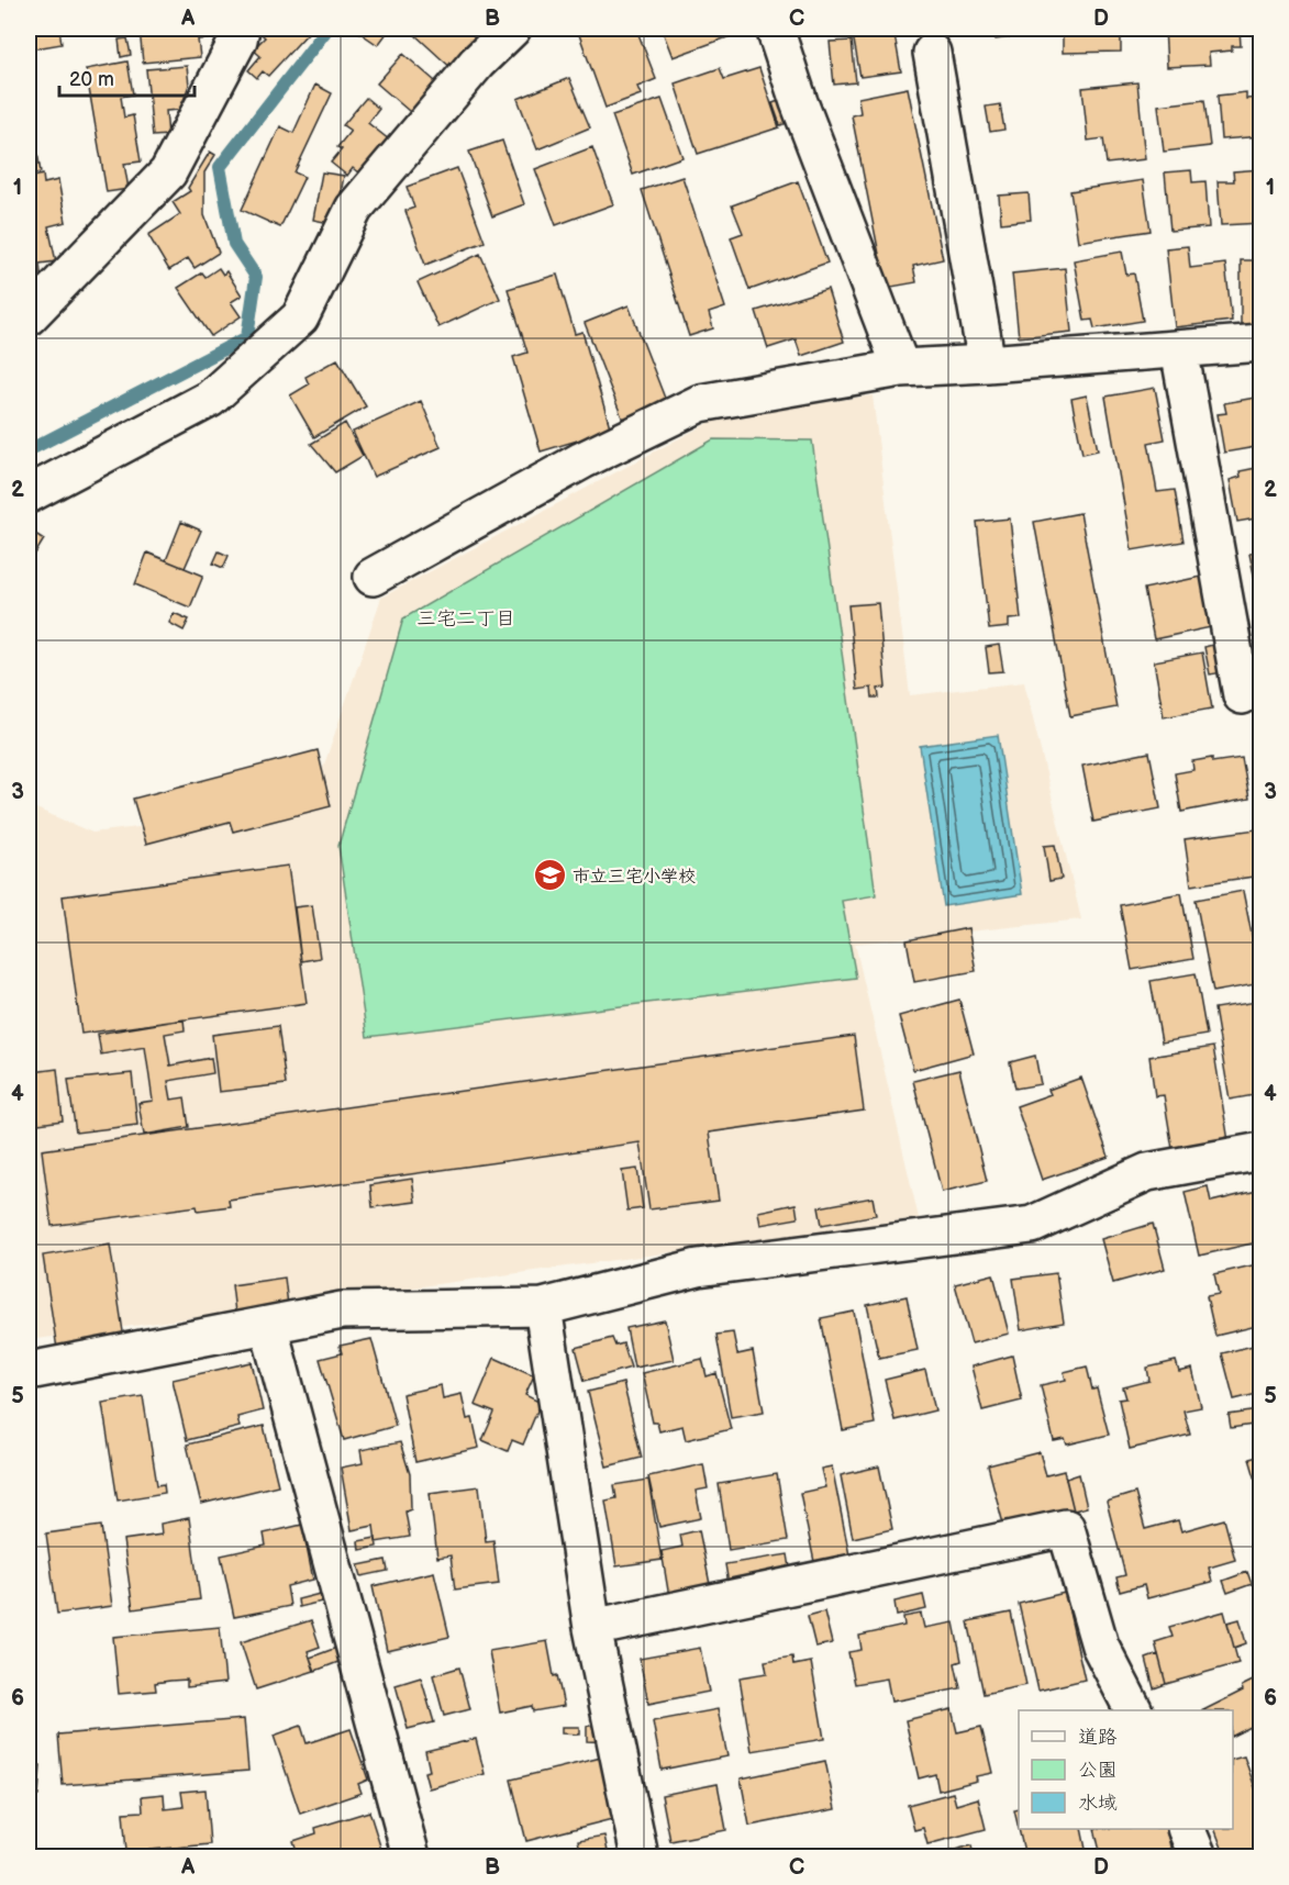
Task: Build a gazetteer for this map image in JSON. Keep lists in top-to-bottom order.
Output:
{
  "districts": ["三宅二丁目"],
  "places": {
    "school or university": ["市立三宅小学校"]
  },
  "legend": ["道路", "公園", "水域"],
  "scale_bar": "20 m",
  "grid": {
    "columns": [
      "A",
      "B",
      "C",
      "D"
    ],
    "rows": [
      "1",
      "2",
      "3",
      "4",
      "5",
      "6"
    ]
  }
}
